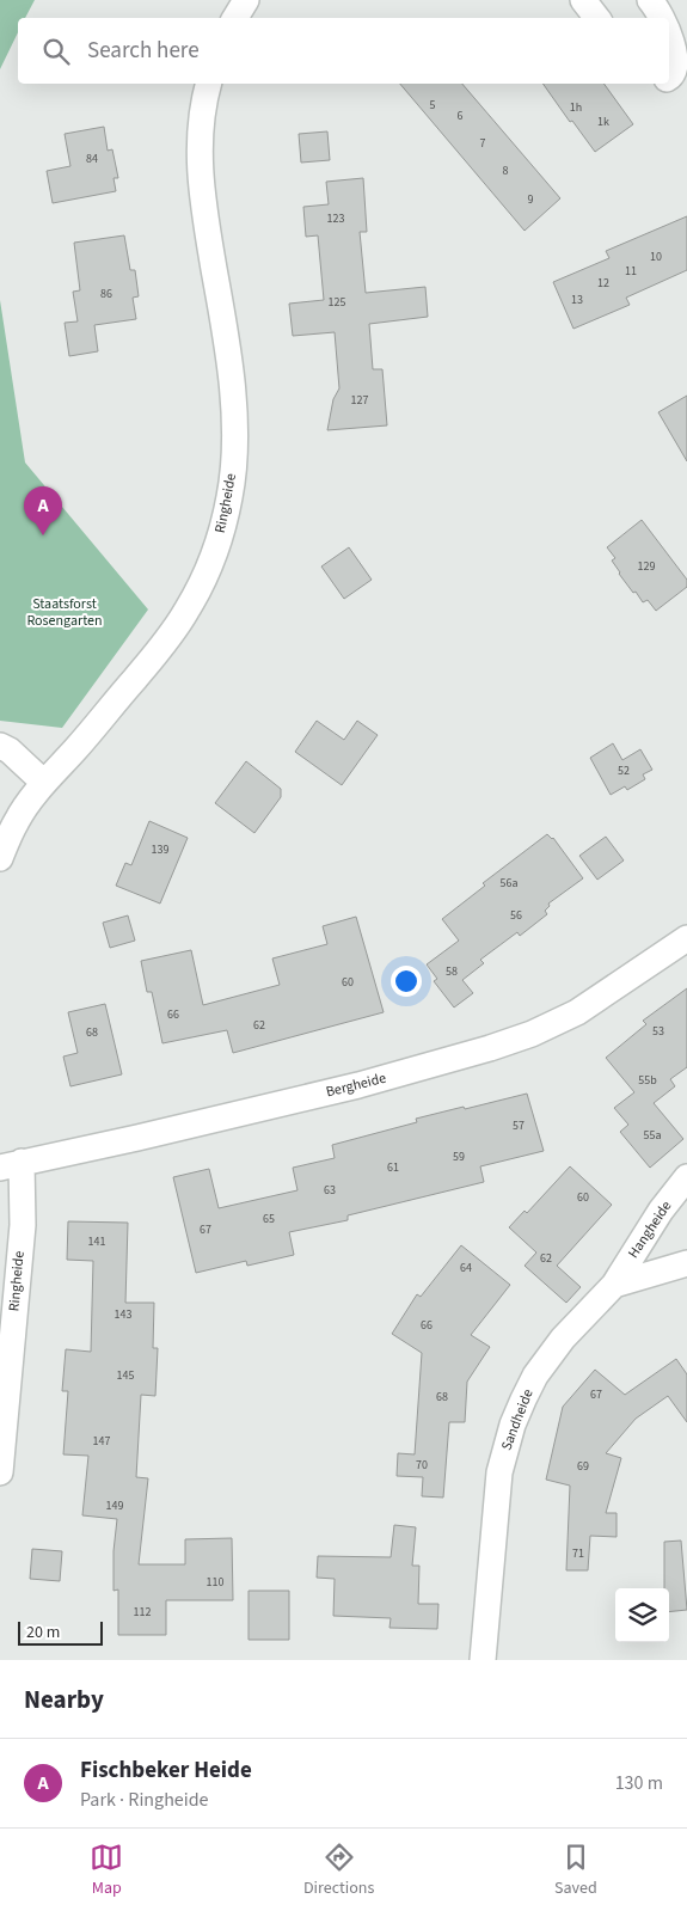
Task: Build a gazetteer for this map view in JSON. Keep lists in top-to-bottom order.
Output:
{
  "streets": {
    "street": [
      "Ringheide",
      "Bergheide",
      "Hangheide",
      "Sandheide"
    ]
  },
  "crossings": [
    ["Ringheide", "Bergheide"],
    ["Hangheide", "Sandheide"]
  ],
  "parks": ["Staatsforst Rosengarten"],
  "house_numbers": [
    "5",
    "1h",
    "6",
    "1k",
    "7",
    "84",
    "8",
    "9",
    "123",
    "10",
    "11",
    "12",
    "86",
    "13",
    "125",
    "127",
    "129",
    "52",
    "139",
    "56a",
    "56",
    "58",
    "60",
    "66",
    "62",
    "53",
    "68",
    "55b",
    "57",
    "55a",
    "59",
    "61",
    "63",
    "60",
    "65",
    "67",
    "141",
    "62",
    "64",
    "143",
    "66",
    "145",
    "67",
    "68",
    "147",
    "70",
    "69",
    "149",
    "71",
    "110",
    "112"
  ],
  "scale_bar": "20 m",
  "page": {
    "search": "Search here",
    "pins": "A",
    "scale": "20 m",
    "heading": "Nearby",
    "list": [
      {
        "mark": "A",
        "name": "Fischbeker Heide",
        "note": "Park · Ringheide",
        "value": "130 m"
      }
    ],
    "nav": ["Map", "Directions", "Saved"]
  }
}
